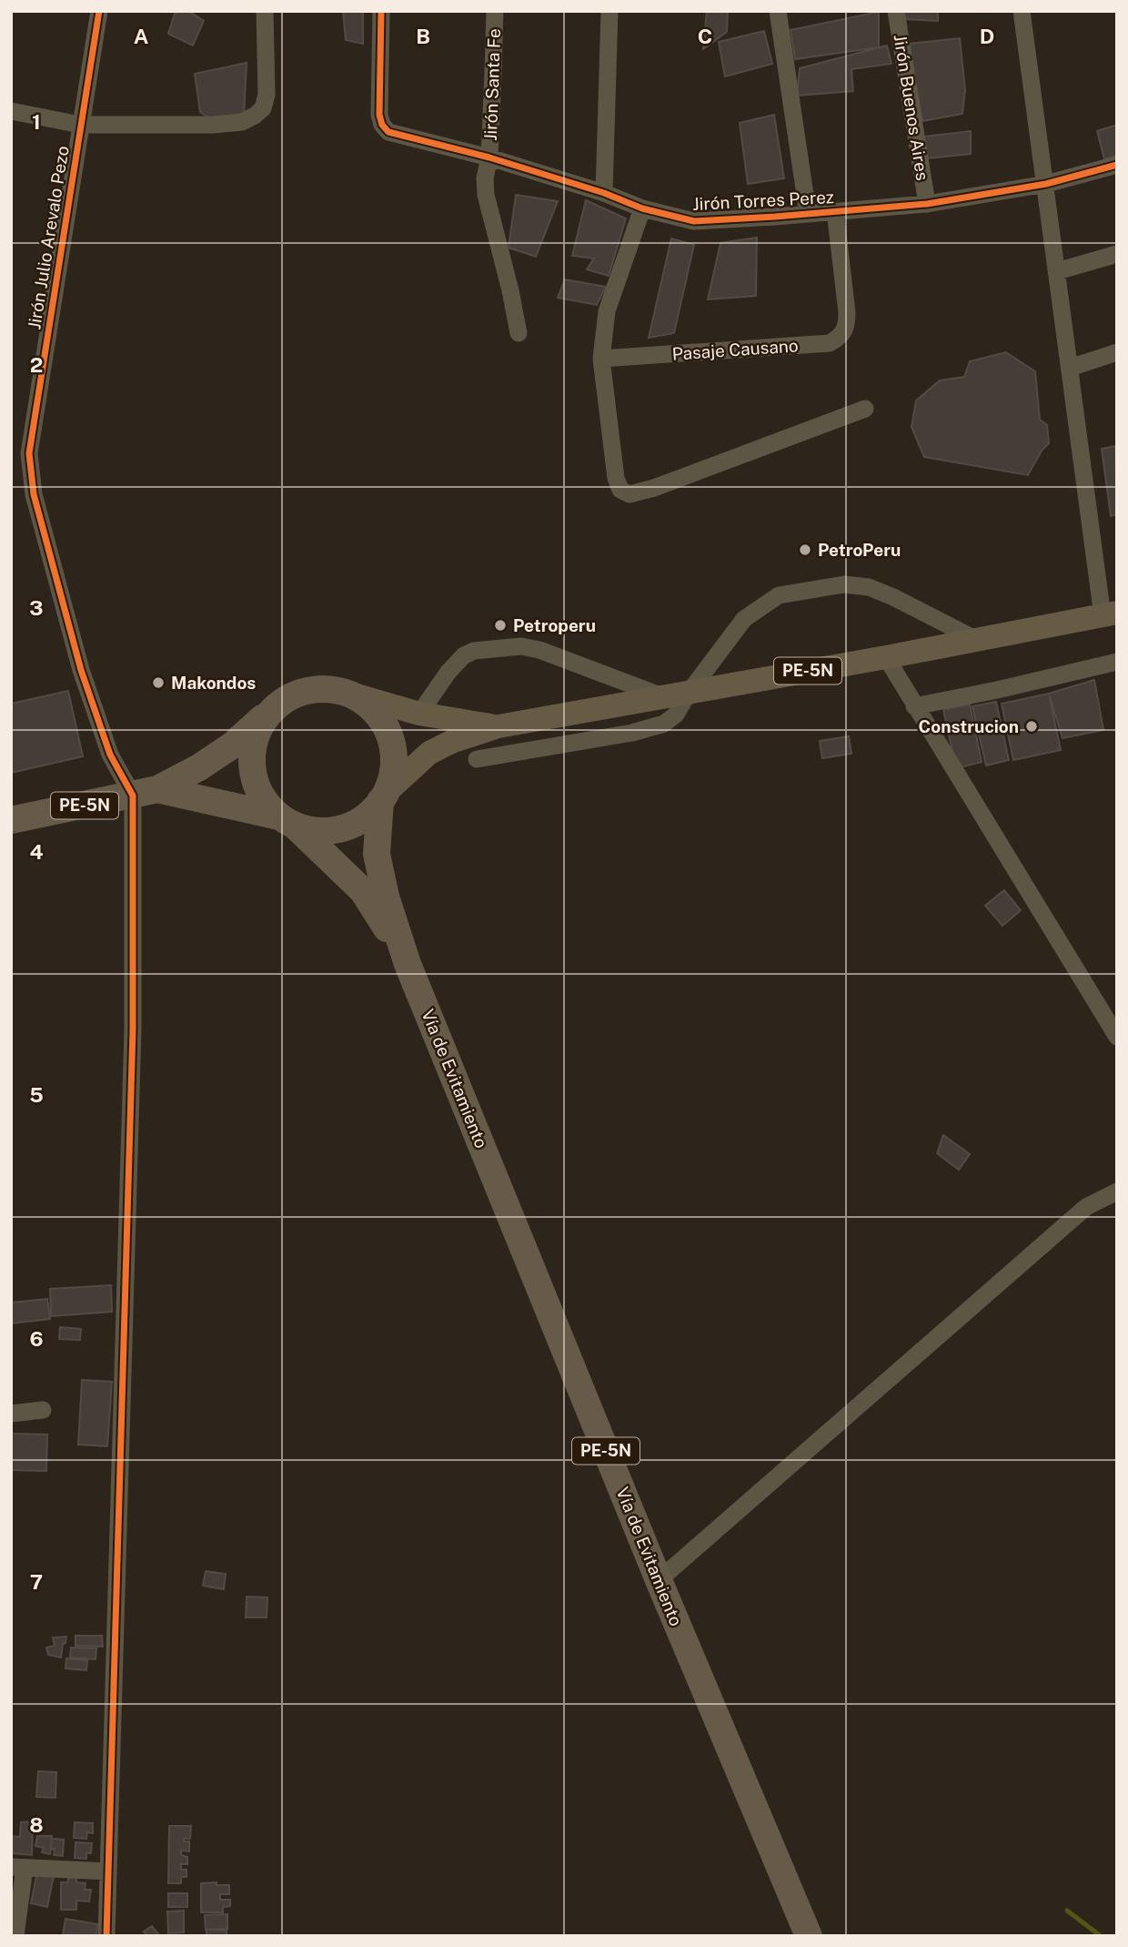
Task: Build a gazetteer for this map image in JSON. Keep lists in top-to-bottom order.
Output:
{
  "streets": {
    "highway": ["PE-5N", "Vía de Evitamiento"],
    "street": [
      "Jirón Santa Fe",
      "Jirón Buenos Aires",
      "Jirón Torres Perez",
      "Jirón Julio Arevalo Pezo",
      "Pasaje Causano"
    ]
  },
  "crossings": [
    ["Jirón Santa Fe", "Jirón Torres Perez"],
    ["Jirón Buenos Aires", "Jirón Torres Perez"],
    ["Jirón Torres Perez", "Pasaje Causano"],
    ["Jirón Julio Arevalo Pezo", "PE-5N"],
    ["PE-5N", "Vía de Evitamiento"]
  ],
  "places": [
    "PetroPeru",
    "Petroperu",
    "Makondos",
    "Construcion"
  ],
  "grid": {
    "columns": [
      "A",
      "B",
      "C",
      "D"
    ],
    "rows": [
      "1",
      "2",
      "3",
      "4",
      "5",
      "6",
      "7",
      "8"
    ]
  }
}
